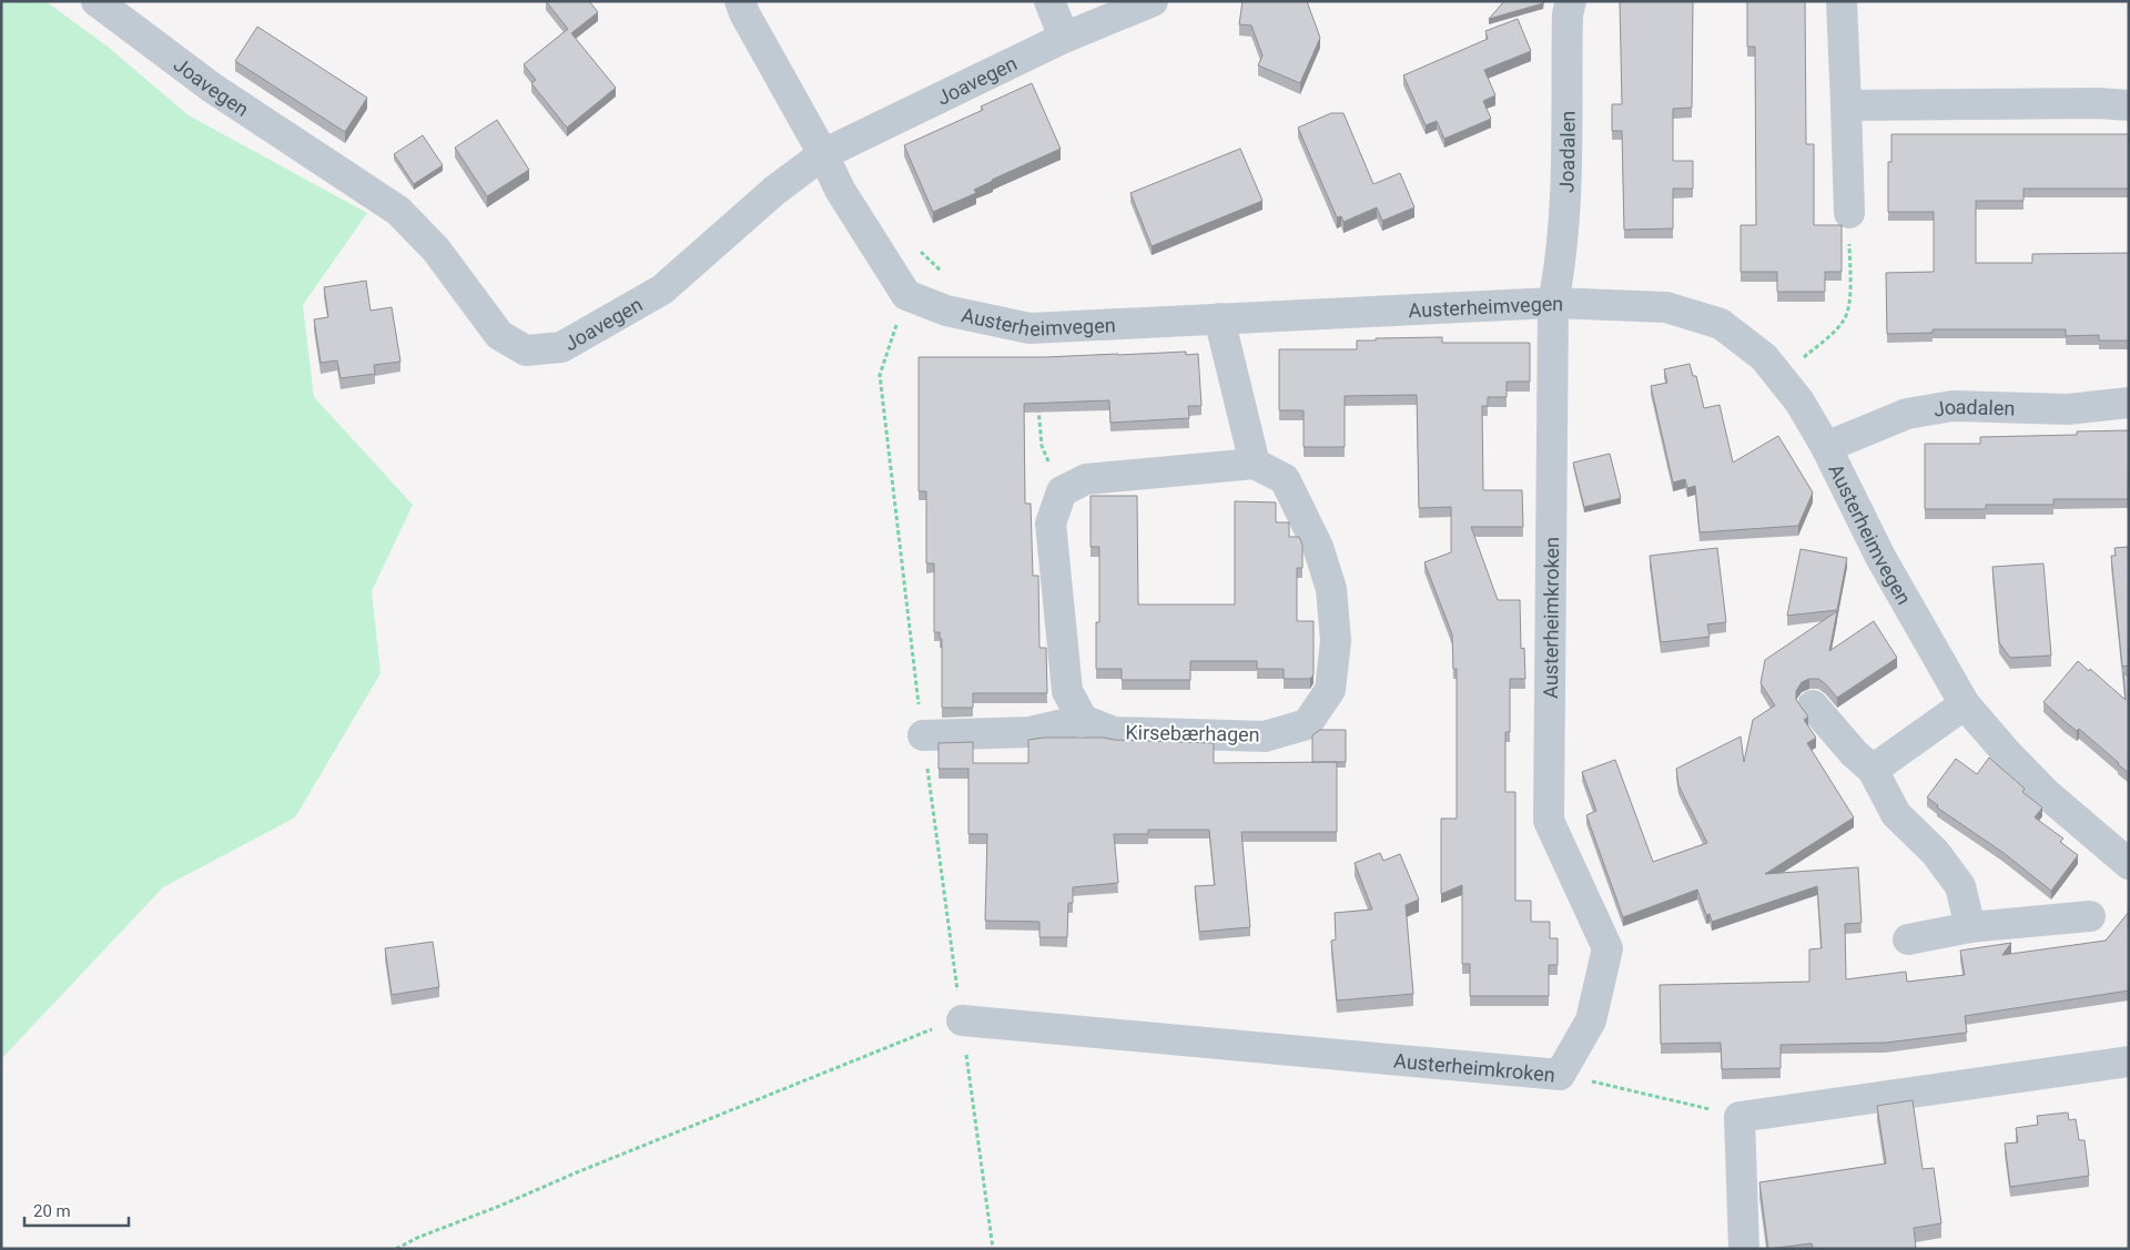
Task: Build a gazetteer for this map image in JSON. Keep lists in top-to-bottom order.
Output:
{
  "streets": {
    "street": [
      "Joavegen",
      "Joadalen",
      "Austerheimvegen",
      "Austerheimkroken",
      "Kirsebærhagen"
    ]
  },
  "crossings": [
    ["Joadalen", "Austerheimvegen"],
    ["Joadalen", "Austerheimkroken"],
    ["Austerheimvegen", "Austerheimkroken"]
  ],
  "scale_bar": "20 m"
}
